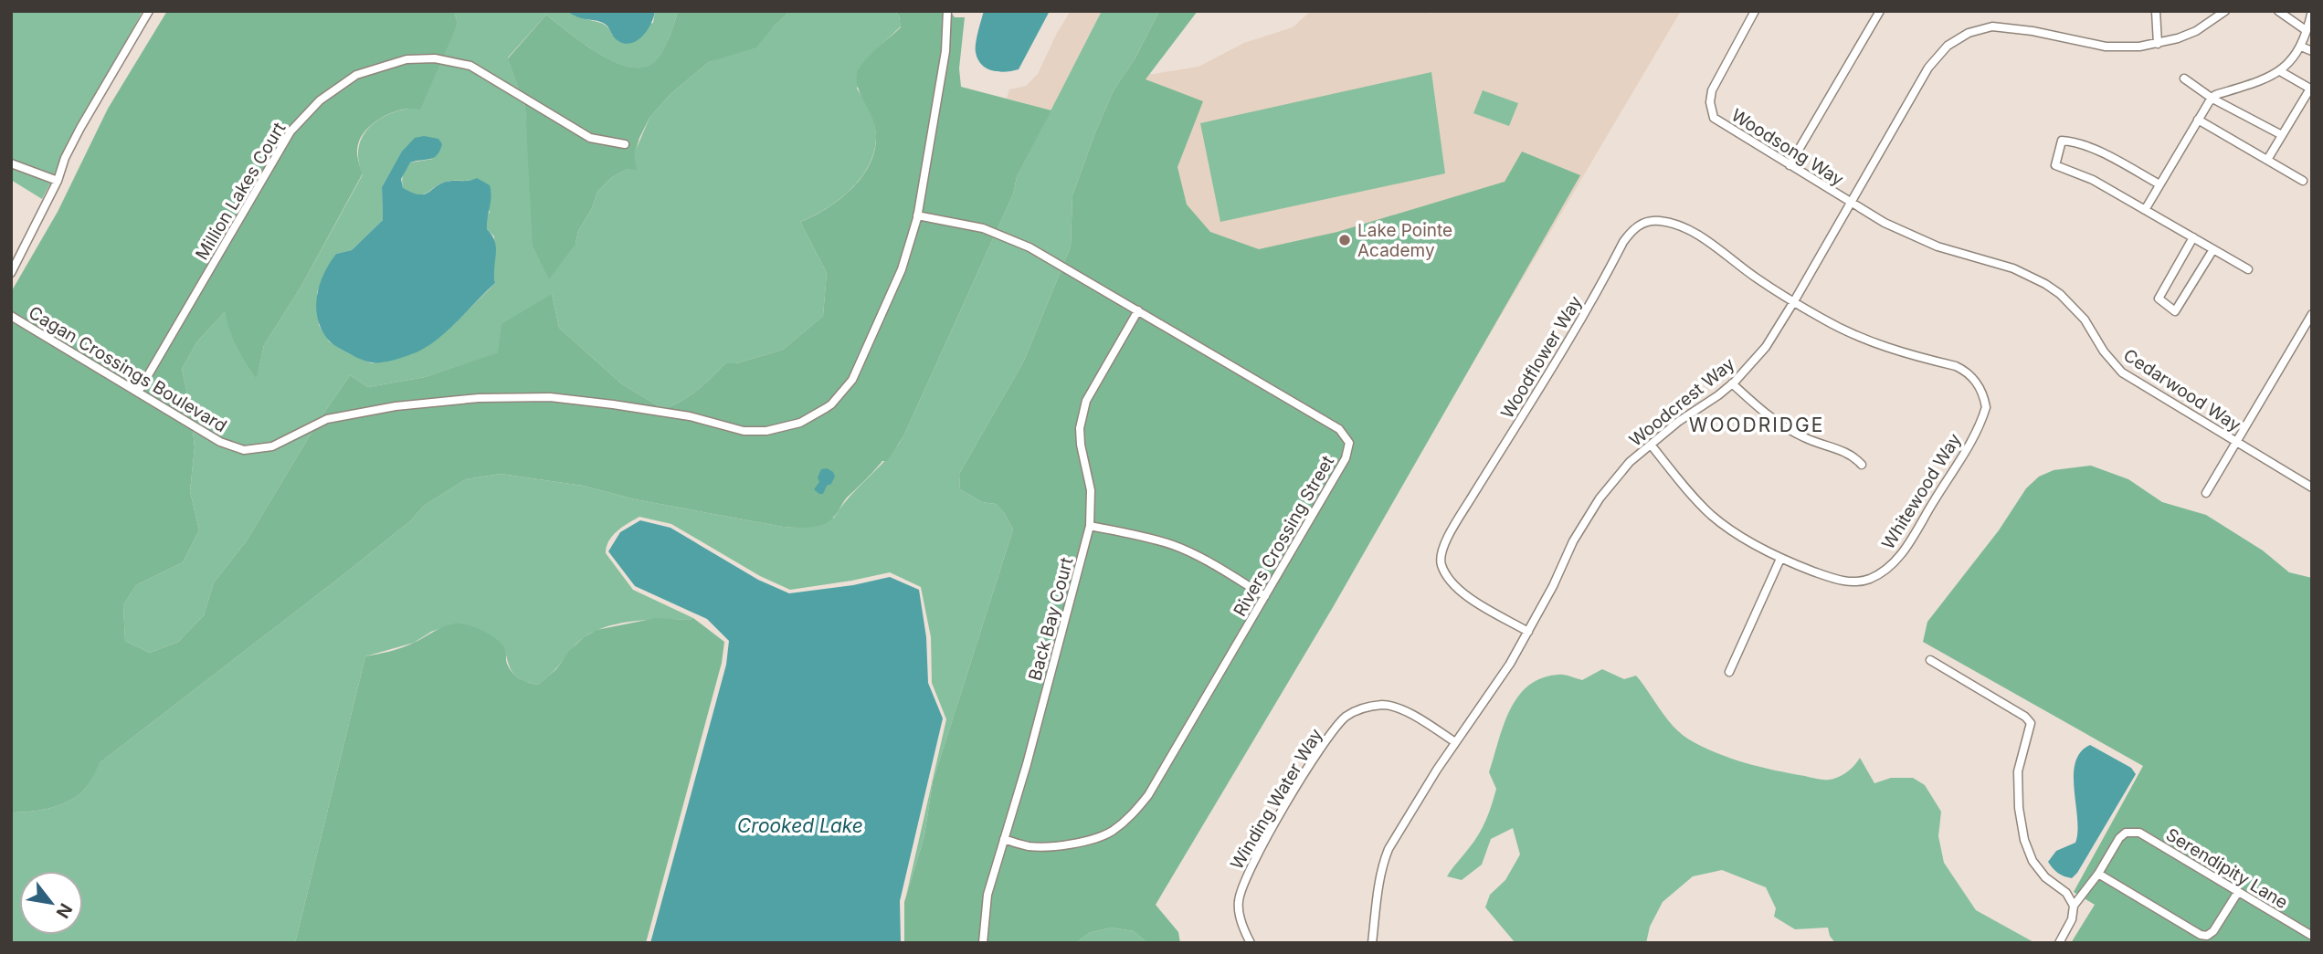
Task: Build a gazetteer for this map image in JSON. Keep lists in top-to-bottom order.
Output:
{
  "streets": {
    "street": [
      "Woodsong Way",
      "Million Lakes Court",
      "Woodflower Way",
      "Cagan Crossings Boulevard",
      "Cedarwood Way",
      "Woodcrest Way",
      "Whitewood Way",
      "Rivers Crossing Street",
      "Back Bay Court",
      "Winding Water Way",
      "Serendipity Lane"
    ]
  },
  "crossings": [
    ["Woodsong Way", "Cedarwood Way"],
    ["Woodsong Way", "Woodcrest Way"],
    ["Million Lakes Court", "Cagan Crossings Boulevard"],
    ["Woodflower Way", "Woodcrest Way"],
    ["Woodflower Way", "Whitewood Way"],
    ["Cagan Crossings Boulevard", "Rivers Crossing Street"],
    ["Cedarwood Way", "Woodcrest Way"],
    ["Woodcrest Way", "Whitewood Way"],
    ["Woodcrest Way", "Winding Water Way"],
    ["Rivers Crossing Street", "Back Bay Court"]
  ],
  "districts": ["WOODRIDGE"],
  "water": ["Crooked Lake"],
  "places": ["Lake Pointe Academy"],
  "north": "bottom right"
}
